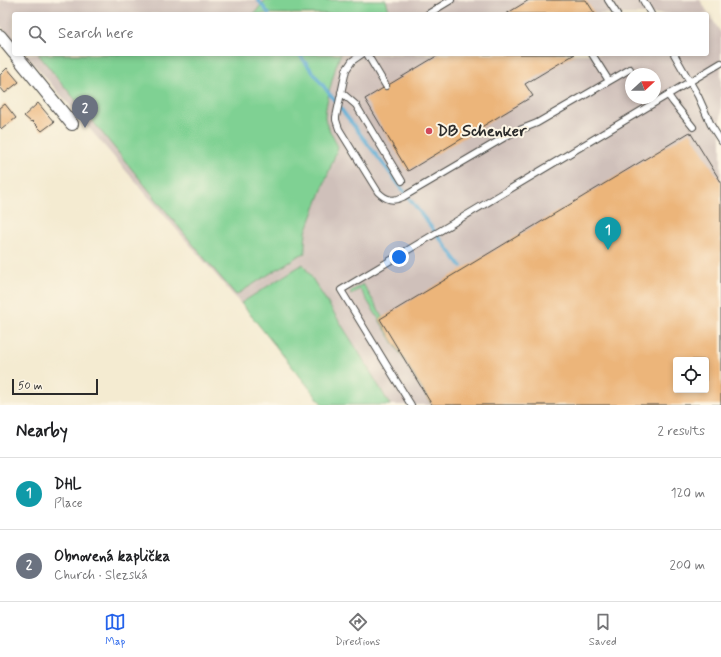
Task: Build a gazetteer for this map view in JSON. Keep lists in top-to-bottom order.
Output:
{
  "places": ["DB Schenker"],
  "scale_bar": "50 m",
  "north": "right",
  "page": {
    "search": "Search here",
    "pins": ["2", "1"],
    "scale": "50 m",
    "heading": ["Nearby", "2 results"],
    "list": [
      {
        "mark": "1",
        "name": "DHL",
        "note": "Place",
        "value": "120 m"
      },
      {
        "mark": "2",
        "name": "Obnovená kaplička",
        "note": "Church · Slezská",
        "value": "200 m"
      }
    ],
    "nav": ["Map", "Directions", "Saved"]
  }
}
